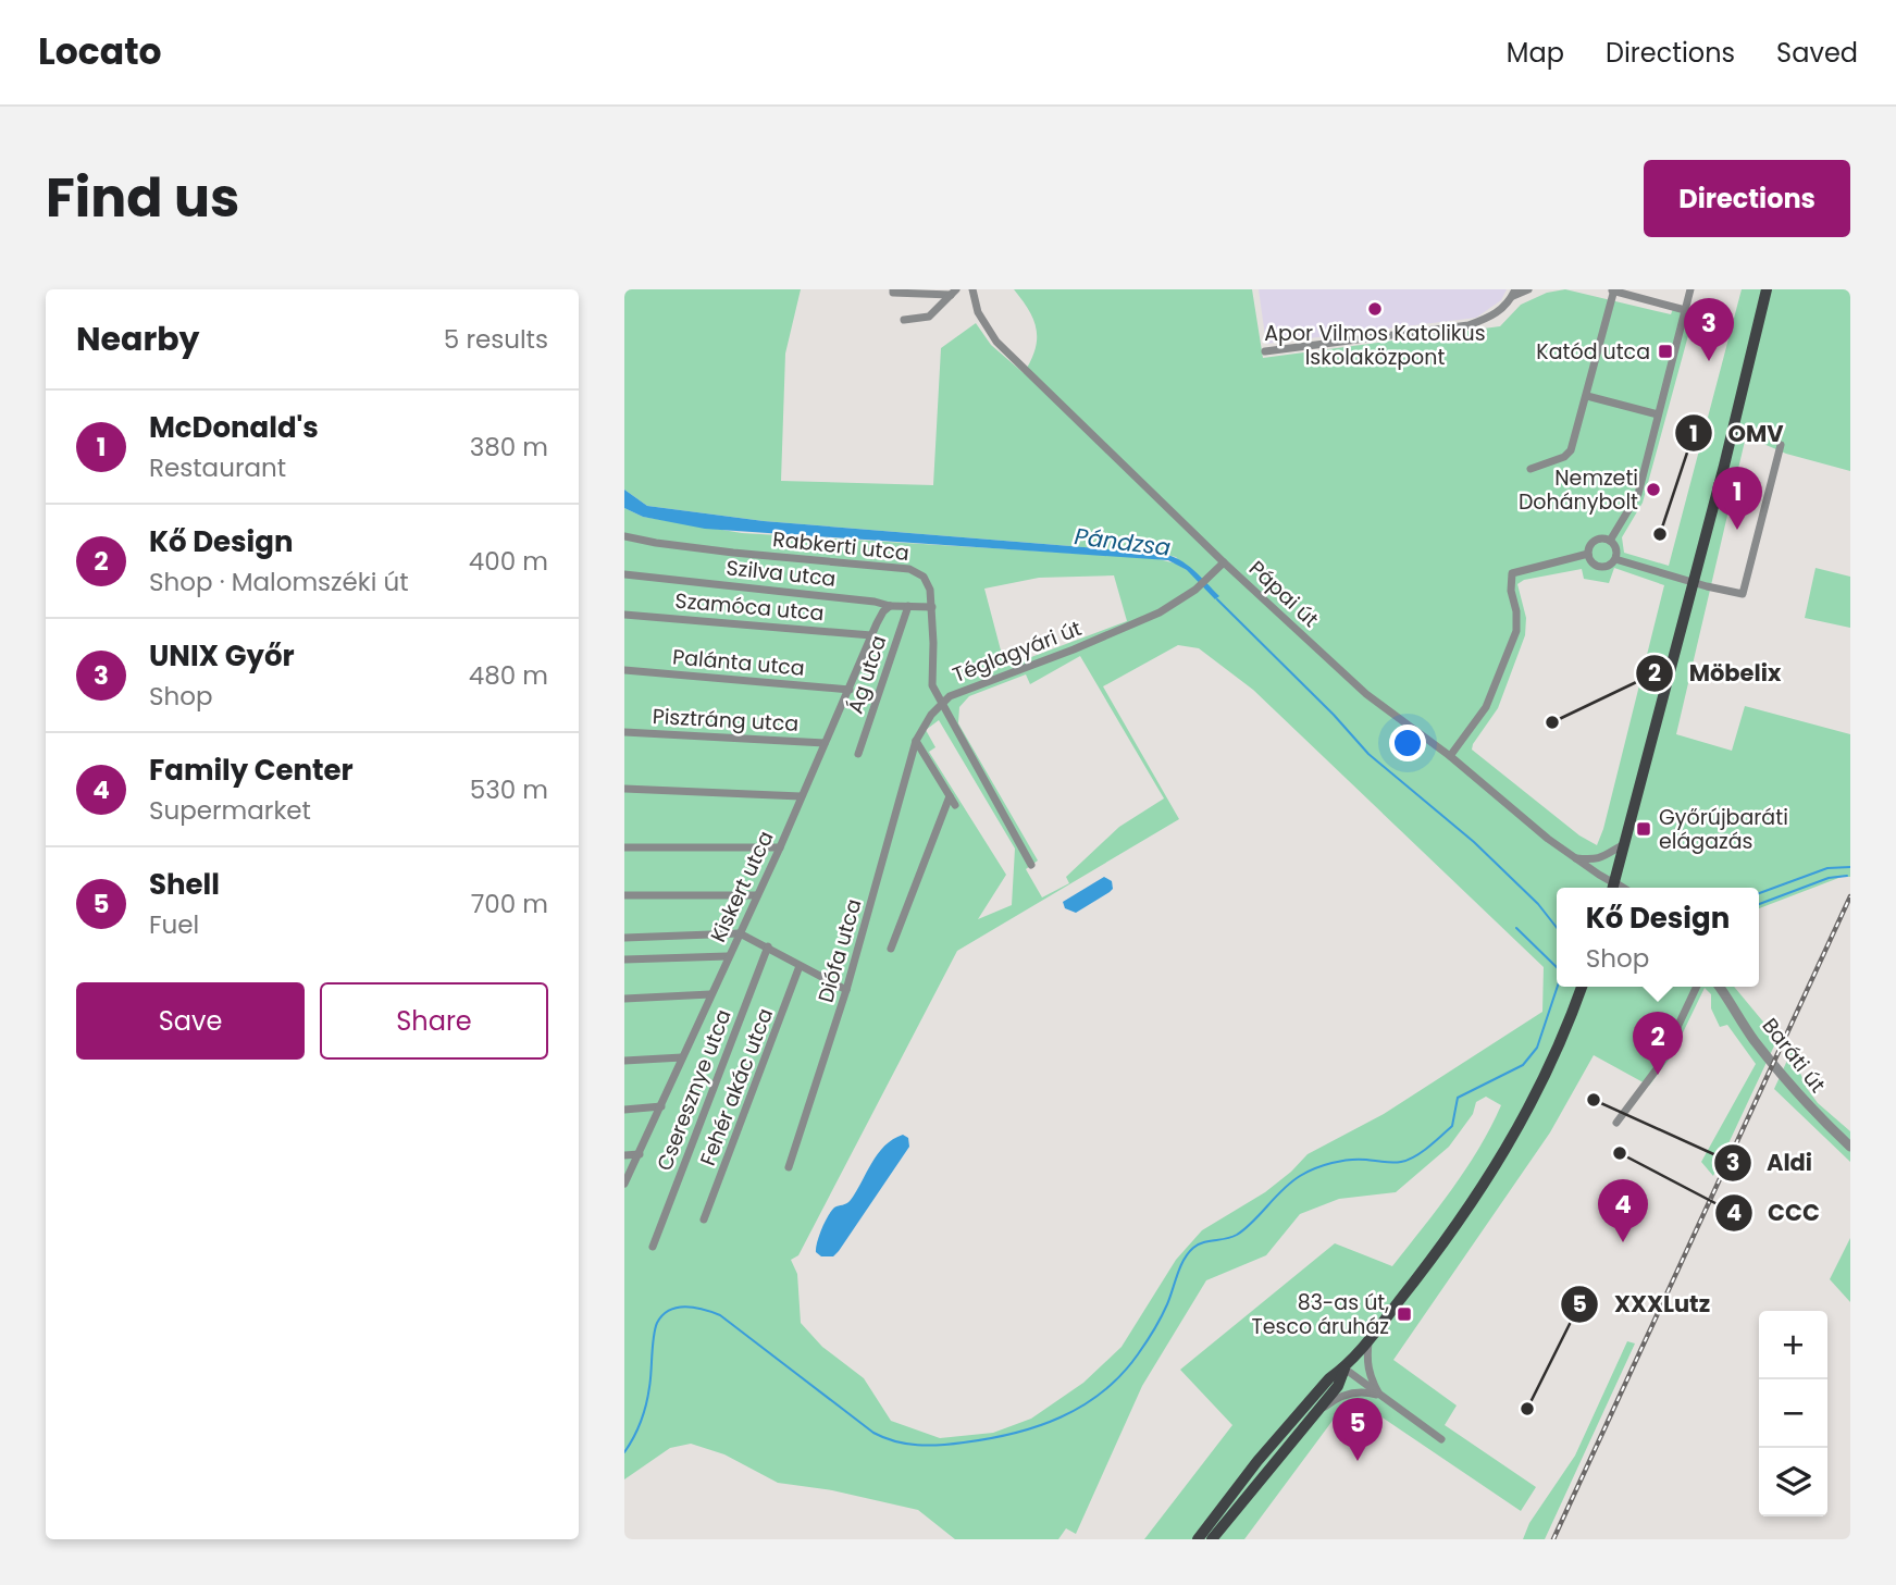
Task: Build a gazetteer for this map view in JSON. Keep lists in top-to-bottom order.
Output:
{
  "streets": {
    "street": [
      "Rabkerti utca",
      "Szilva utca",
      "Pápai út",
      "Szamóca utca",
      "Téglagyári út",
      "Palánta utca",
      "Ág utca",
      "Pisztráng utca",
      "Kiskert utca",
      "Diófa utca",
      "Baráti út",
      "Fehér akác utca",
      "Cseresznye utca"
    ]
  },
  "crossings": [
    ["Rabkerti utca", "Szilva utca"],
    ["Rabkerti utca", "Téglagyári út"],
    ["Szilva utca", "Ág utca"],
    ["Szilva utca", "Kiskert utca"],
    ["Pápai út", "Téglagyári út"],
    ["Szamóca utca", "Kiskert utca"],
    ["Palánta utca", "Kiskert utca"],
    ["Pisztráng utca", "Kiskert utca"]
  ],
  "water": ["Pándzsa"],
  "places": {
    "other": [
      "Apor Vilmos Katolikus Iskolaközpont",
      "Nemzeti Dohánybolt",
      "OMV",
      "Möbelix",
      "Aldi",
      "CCC",
      "XXXLutz"
    ],
    "transit": ["Katód utca", "Győrújbaráti elágazás", "83-as út, Tesco áruház"]
  },
  "page": {
    "header": "Locato",
    "nav": ["Map", "Directions", "Saved"],
    "title": "Find us",
    "buttons": [
      "Directions",
      ["Save", "Share"]
    ],
    "heading": ["Nearby", "5 results"],
    "pins": [
      "3",
      "1",
      "2",
      "4",
      "5"
    ],
    "list": [
      {
        "mark": "1",
        "name": "McDonald's",
        "note": "Restaurant",
        "value": "380 m"
      },
      {
        "mark": "2",
        "name": "Kő Design",
        "note": "Shop · Malomszéki út",
        "value": "400 m"
      },
      {
        "mark": "3",
        "name": "UNIX Győr",
        "note": "Shop",
        "value": "480 m"
      },
      {
        "mark": "4",
        "name": "Family Center",
        "note": "Supermarket",
        "value": "530 m"
      },
      {
        "mark": "5",
        "name": "Shell",
        "note": "Fuel",
        "value": "700 m"
      }
    ],
    "popup": ["Kő Design", "Shop"],
    "map_buttons": ["+", "−"]
  }
}
